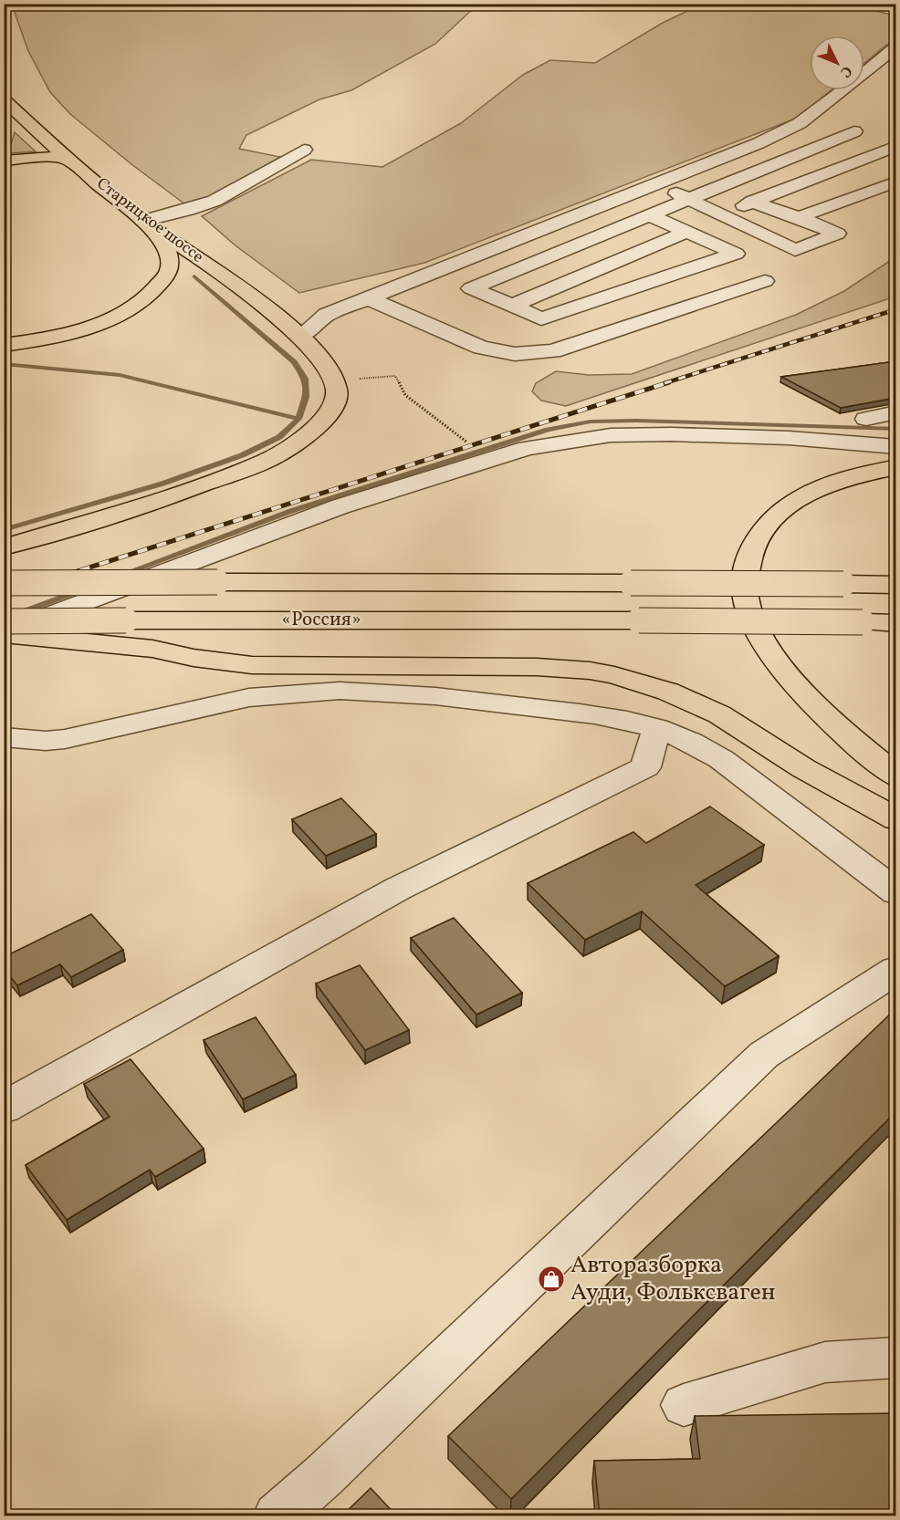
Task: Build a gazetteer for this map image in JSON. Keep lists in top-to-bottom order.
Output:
{
  "streets": {
    "main road": ["Старицкое шоссе", "«Россия»"]
  },
  "places": {
    "shop": ["Авторазборка Ауди, Фольксваген"]
  },
  "north": "bottom right"
}
